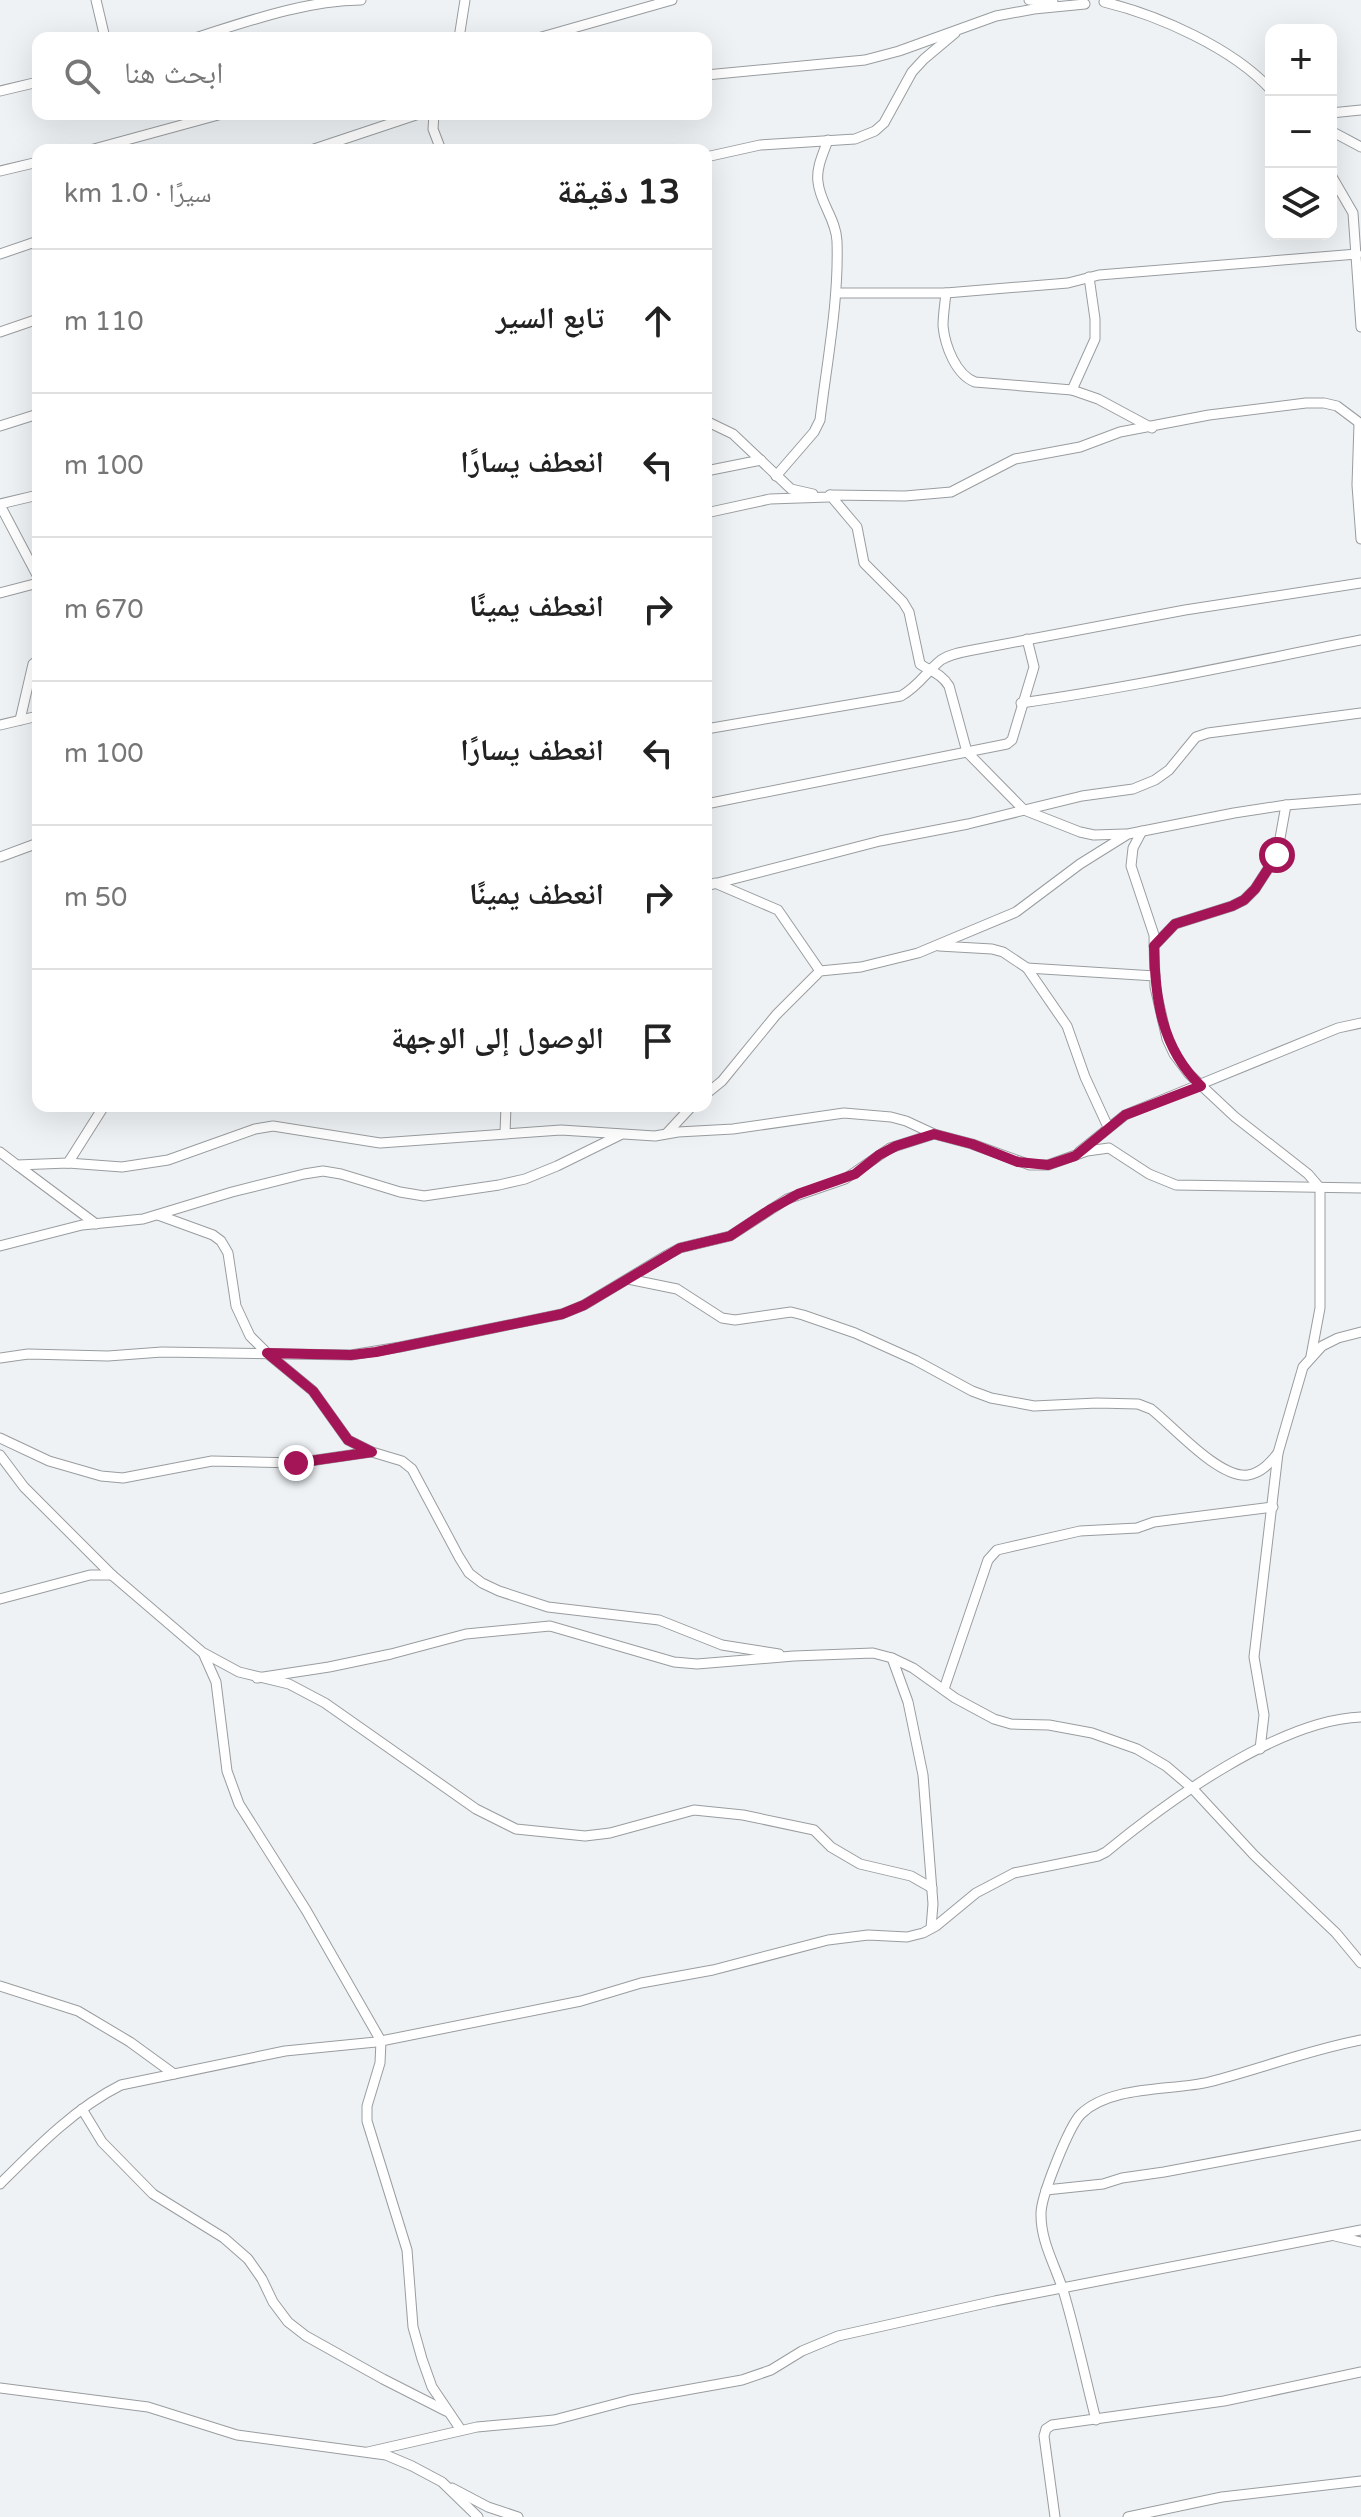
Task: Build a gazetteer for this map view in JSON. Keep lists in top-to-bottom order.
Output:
{
  "page": {
    "map_buttons": ["+", "−"],
    "search": "ابحث هنا",
    "heading": ["13 دقيقة", "سيرًا · 1.0 km"],
    "list": [
      ["تابع السير", "110 m"],
      ["انعطف يسارًا", "100 m"],
      ["انعطف يمينًا", "670 m"],
      ["انعطف يسارًا", "100 m"],
      ["انعطف يمينًا", "50 m"],
      "الوصول إلى الوجهة"
    ]
  }
}
